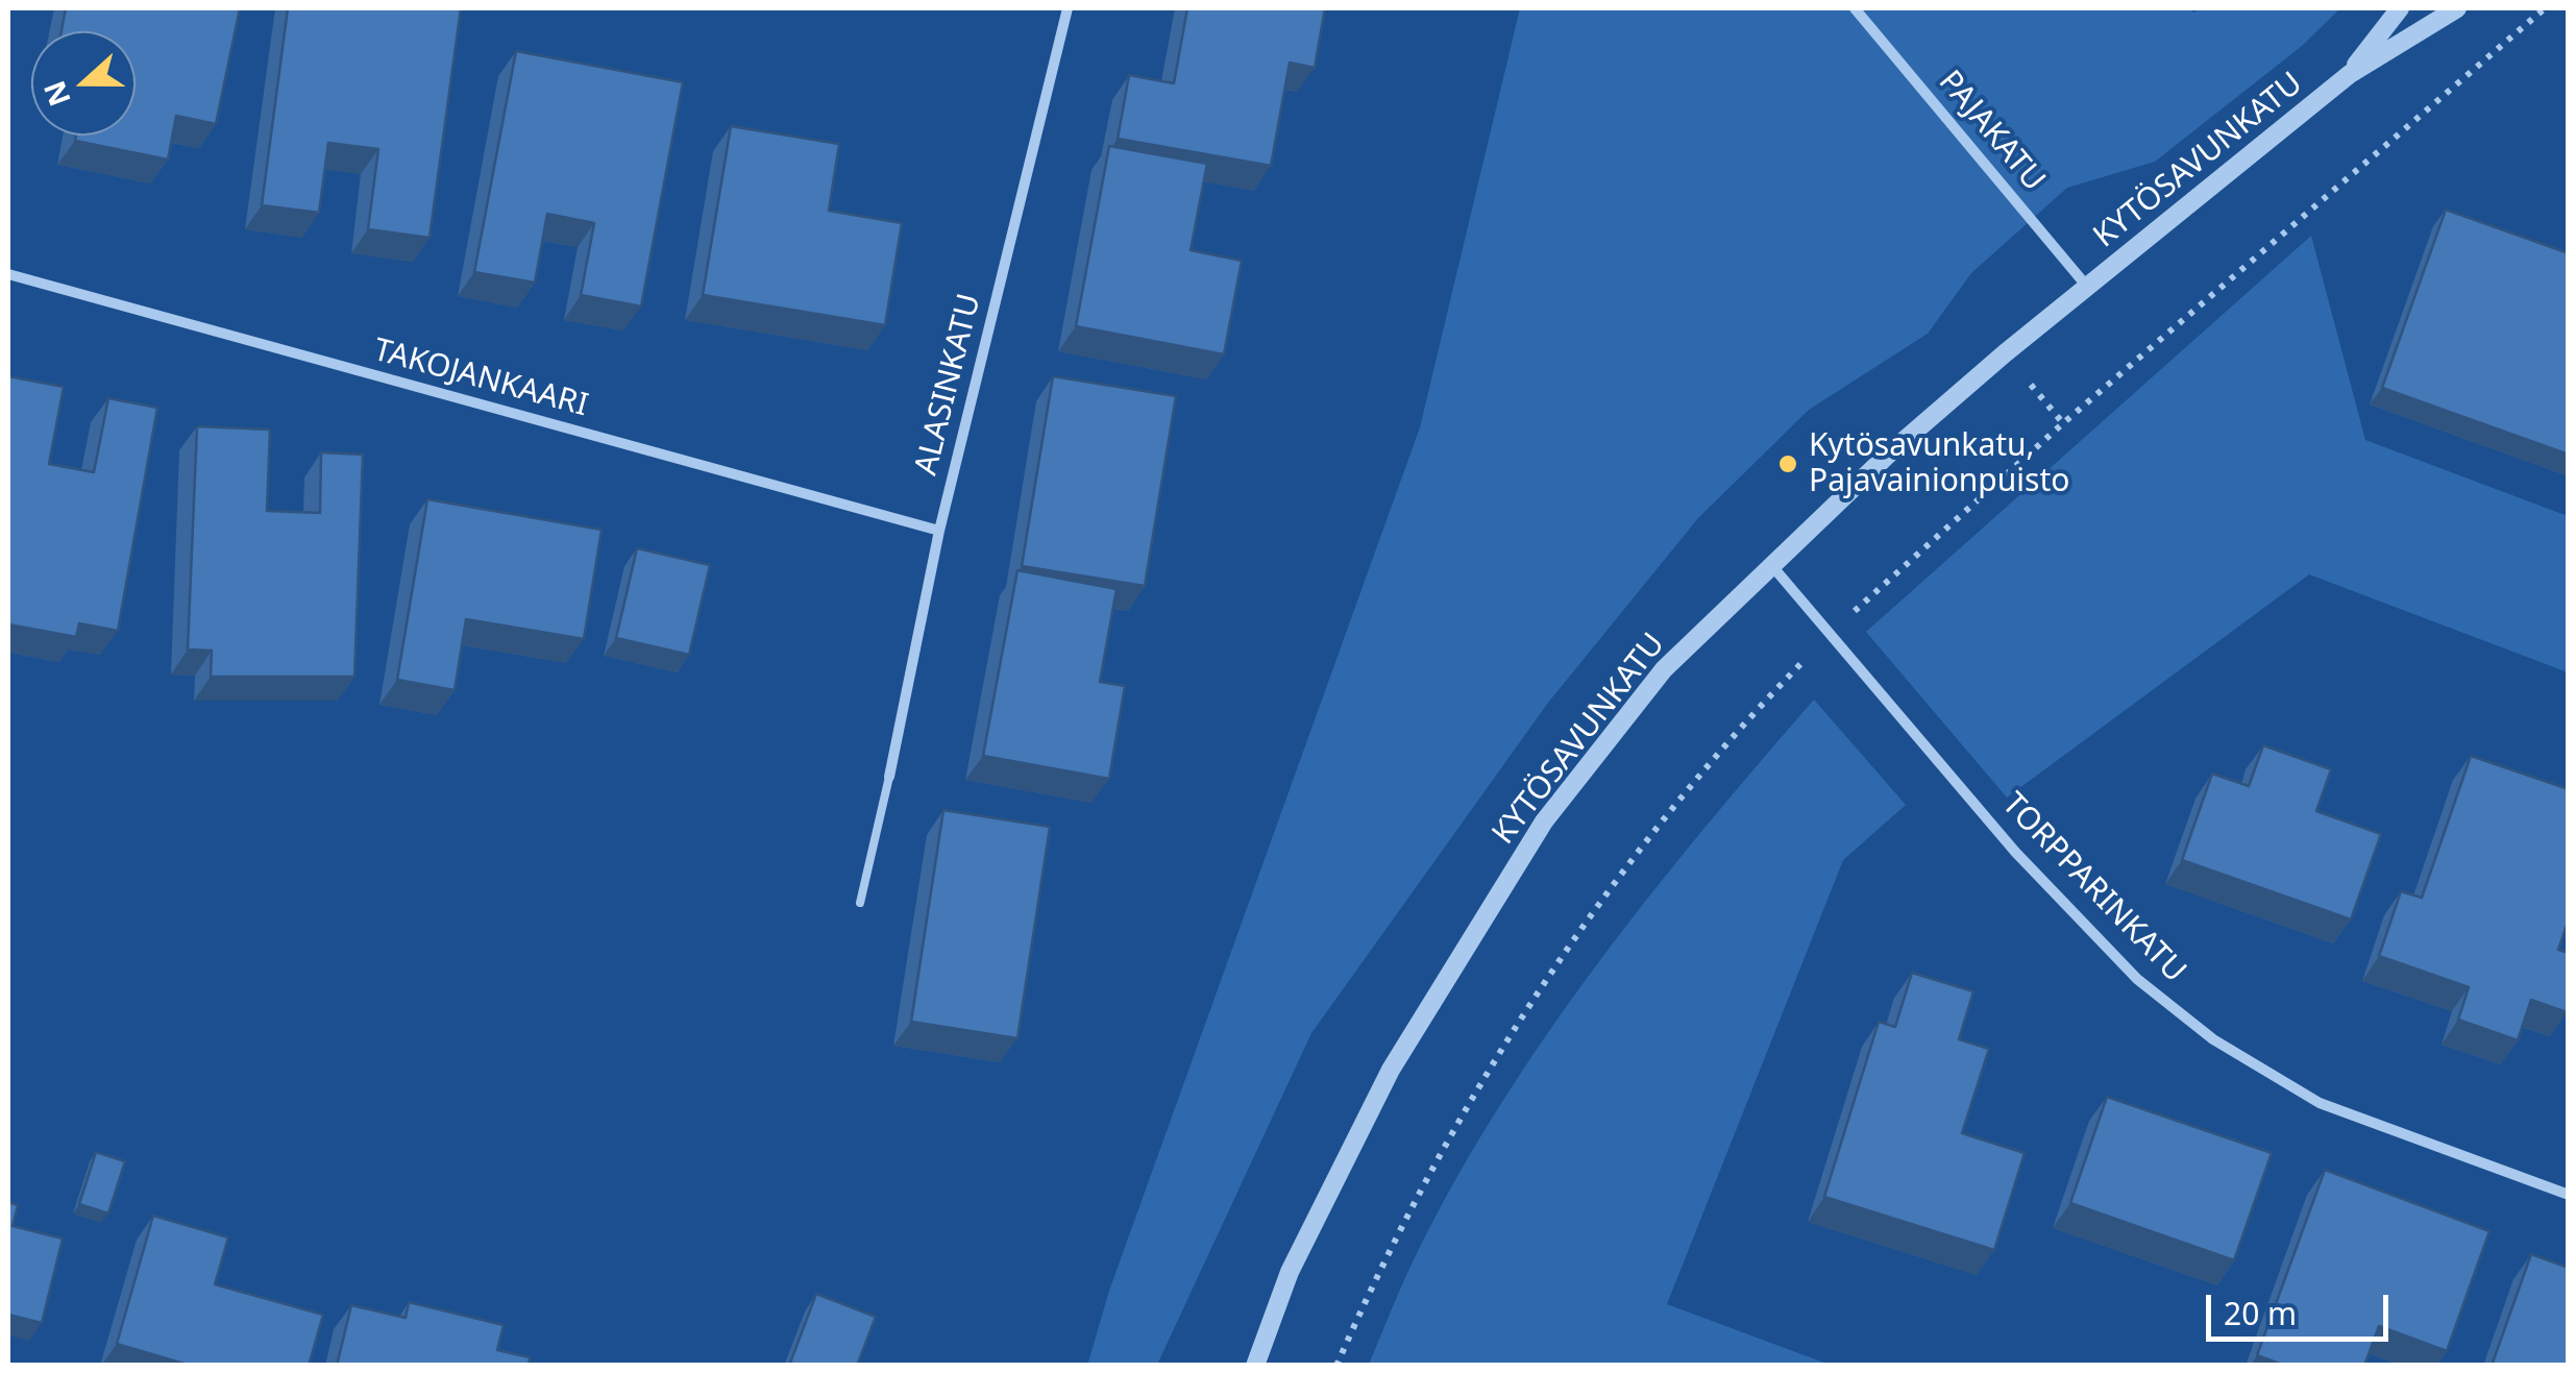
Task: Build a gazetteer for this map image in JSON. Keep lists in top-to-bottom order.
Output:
{
  "streets": {
    "street": [
      "PAJAKATU",
      "KYTÖSAVUNKATU",
      "TAKOJANKAARI",
      "ALASINKATU",
      "TORPPARINKATU"
    ]
  },
  "crossings": [
    ["PAJAKATU", "KYTÖSAVUNKATU"],
    ["KYTÖSAVUNKATU", "TORPPARINKATU"],
    ["TAKOJANKAARI", "ALASINKATU"]
  ],
  "places": ["Kytösavunkatu, Pajavainionpuisto"],
  "scale_bar": "20 m",
  "north": "left"
}
